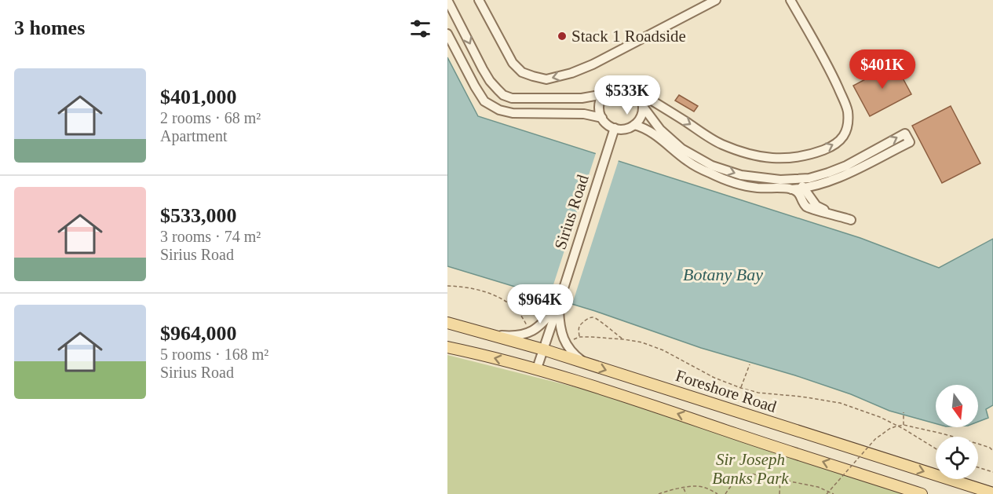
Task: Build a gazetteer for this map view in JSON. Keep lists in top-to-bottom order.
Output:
{
  "streets": {
    "main road": ["Foreshore Road"],
    "street": ["Sirius Road"]
  },
  "crossings": [
    ["Sirius Road", "Foreshore Road"]
  ],
  "water": ["Botany Bay"],
  "parks": ["Sir Joseph Banks Park"],
  "places": ["Stack 1 Roadside"],
  "north": "bottom",
  "page": {
    "heading": "3 homes",
    "price": ["$401K", "$533K", "$964K"],
    "list": [
      {
        "name": "$401,000",
        "note": "2 rooms · 68 m² · Apartment"
      },
      {
        "name": "$533,000",
        "note": "3 rooms · 74 m² · Sirius Road"
      },
      {
        "name": "$964,000",
        "note": "5 rooms · 168 m² · Sirius Road"
      }
    ]
  }
}
